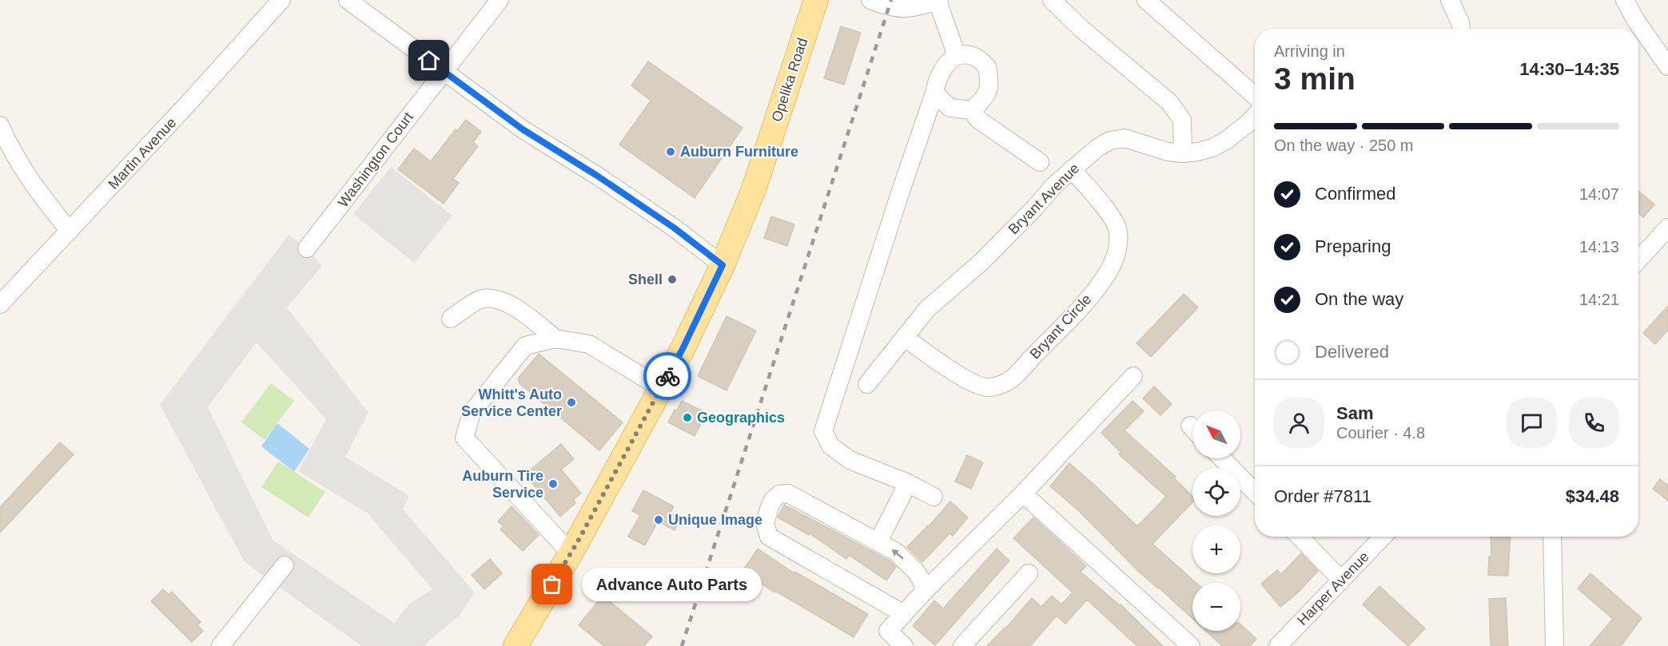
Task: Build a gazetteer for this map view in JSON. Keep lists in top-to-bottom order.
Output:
{
  "streets": {
    "main road": ["Opelika Road"],
    "street": [
      "Martin Avenue",
      "Washington Court",
      "Bryant Avenue",
      "Bryant Circle",
      "Harper Avenue"
    ]
  },
  "crossings": [
    ["Bryant Avenue", "Bryant Circle"]
  ],
  "places": [
    "Auburn Furniture",
    "Shell",
    "Whitt's Auto Service Center",
    "Geographics",
    "Auburn Tire Service",
    "Unique Image",
    "Advance Auto Parts"
  ],
  "north": "top left",
  "page": {
    "heading": ["3 min", "Arriving in", "14:30–14:35"],
    "panel": [
      "Sam",
      "Courier · 4.8",
      "Order #7811",
      "$34.48"
    ],
    "bar": "On the way · 250 m",
    "list": [
      ["Confirmed", "14:07"],
      ["Preparing", "14:13"],
      ["On the way", "14:21"],
      "Delivered"
    ],
    "map_buttons": ["+", "−"],
    "bubble": "Advance Auto Parts"
  }
}
